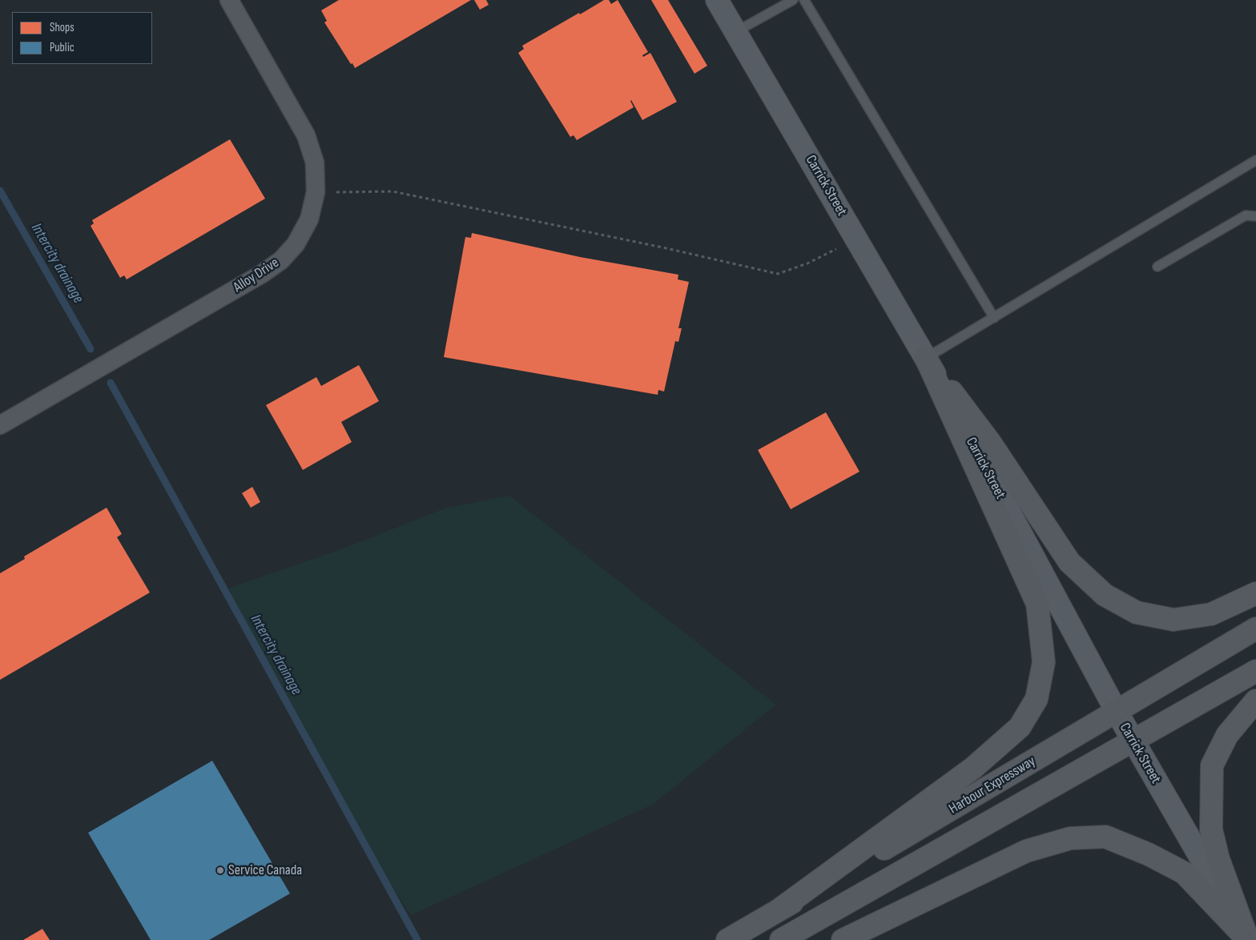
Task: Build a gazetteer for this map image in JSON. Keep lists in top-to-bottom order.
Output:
{
  "streets": {
    "main road": ["Harbour Expressway"],
    "street": ["Carrick Street", "Alloy Drive"]
  },
  "crossings": [
    ["Carrick Street", "Harbour Expressway"]
  ],
  "water": ["Intercity drainage"],
  "places": ["Service Canada"],
  "legend": ["Shops", "Public"]
}
